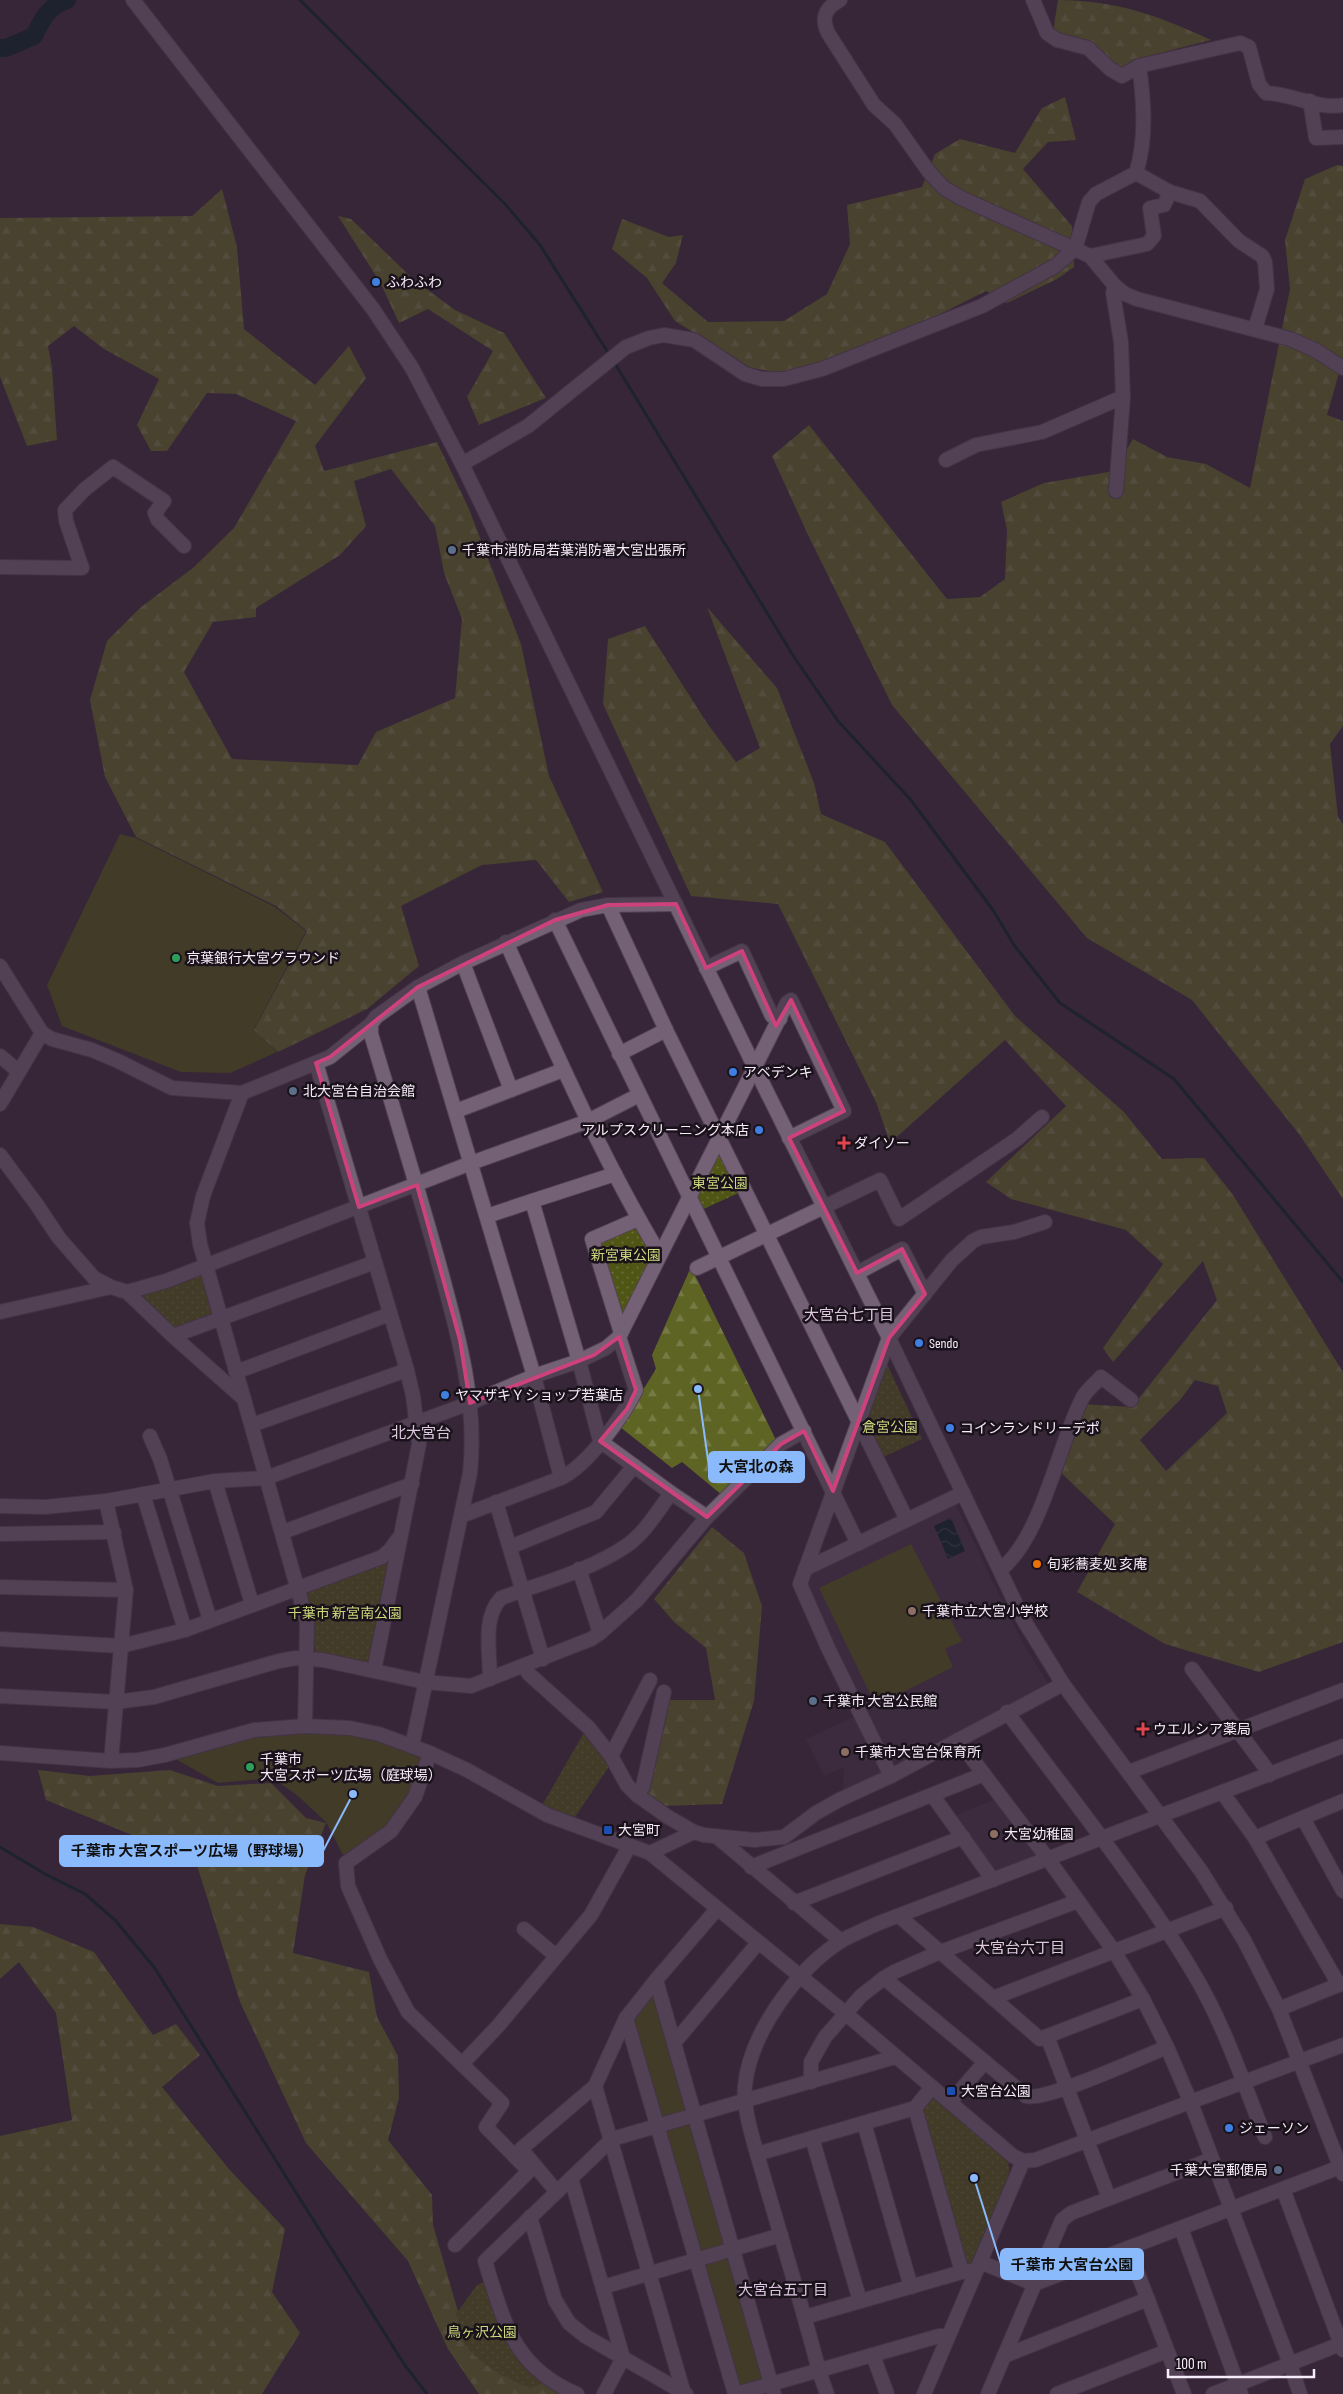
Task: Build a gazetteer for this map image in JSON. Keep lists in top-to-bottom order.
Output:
{
  "districts": [
    "大宮台七丁目",
    "北大宮台",
    "大宮台六丁目",
    "大宮台五丁目"
  ],
  "parks": [
    "東宮公園",
    "新宮東公園",
    "倉宮公園",
    "千葉市 新宮南公園",
    "鳥ヶ沢公園"
  ],
  "places": {
    "other": [
      "ふわふわ",
      "千葉市消防局若葉消防署大宮出張所",
      "京葉銀行大宮グラウンド",
      "アベデンキ",
      "北大宮台自治会館",
      "アルプスクリーニング本店",
      "Sendo",
      "大宮北の森",
      "ヤマザキＹショップ若葉店",
      "コインランドリーデポ",
      "旬彩蕎麦処 亥庵",
      "千葉市立大宮小学校",
      "千葉市 大宮公民館",
      "千葉市大宮台保育所",
      "千葉市 大宮スポーツ広場（庭球場）",
      "千葉市 大宮スポーツ広場（野球場）",
      "大宮幼稚園",
      "ジェーソン",
      "千葉大宮郵便局",
      "千葉市 大宮台公園"
    ],
    "health": ["ダイソー", "ウエルシア薬局"],
    "transit": ["大宮町", "大宮台公園"]
  },
  "scale_bar": "100 m"
}
